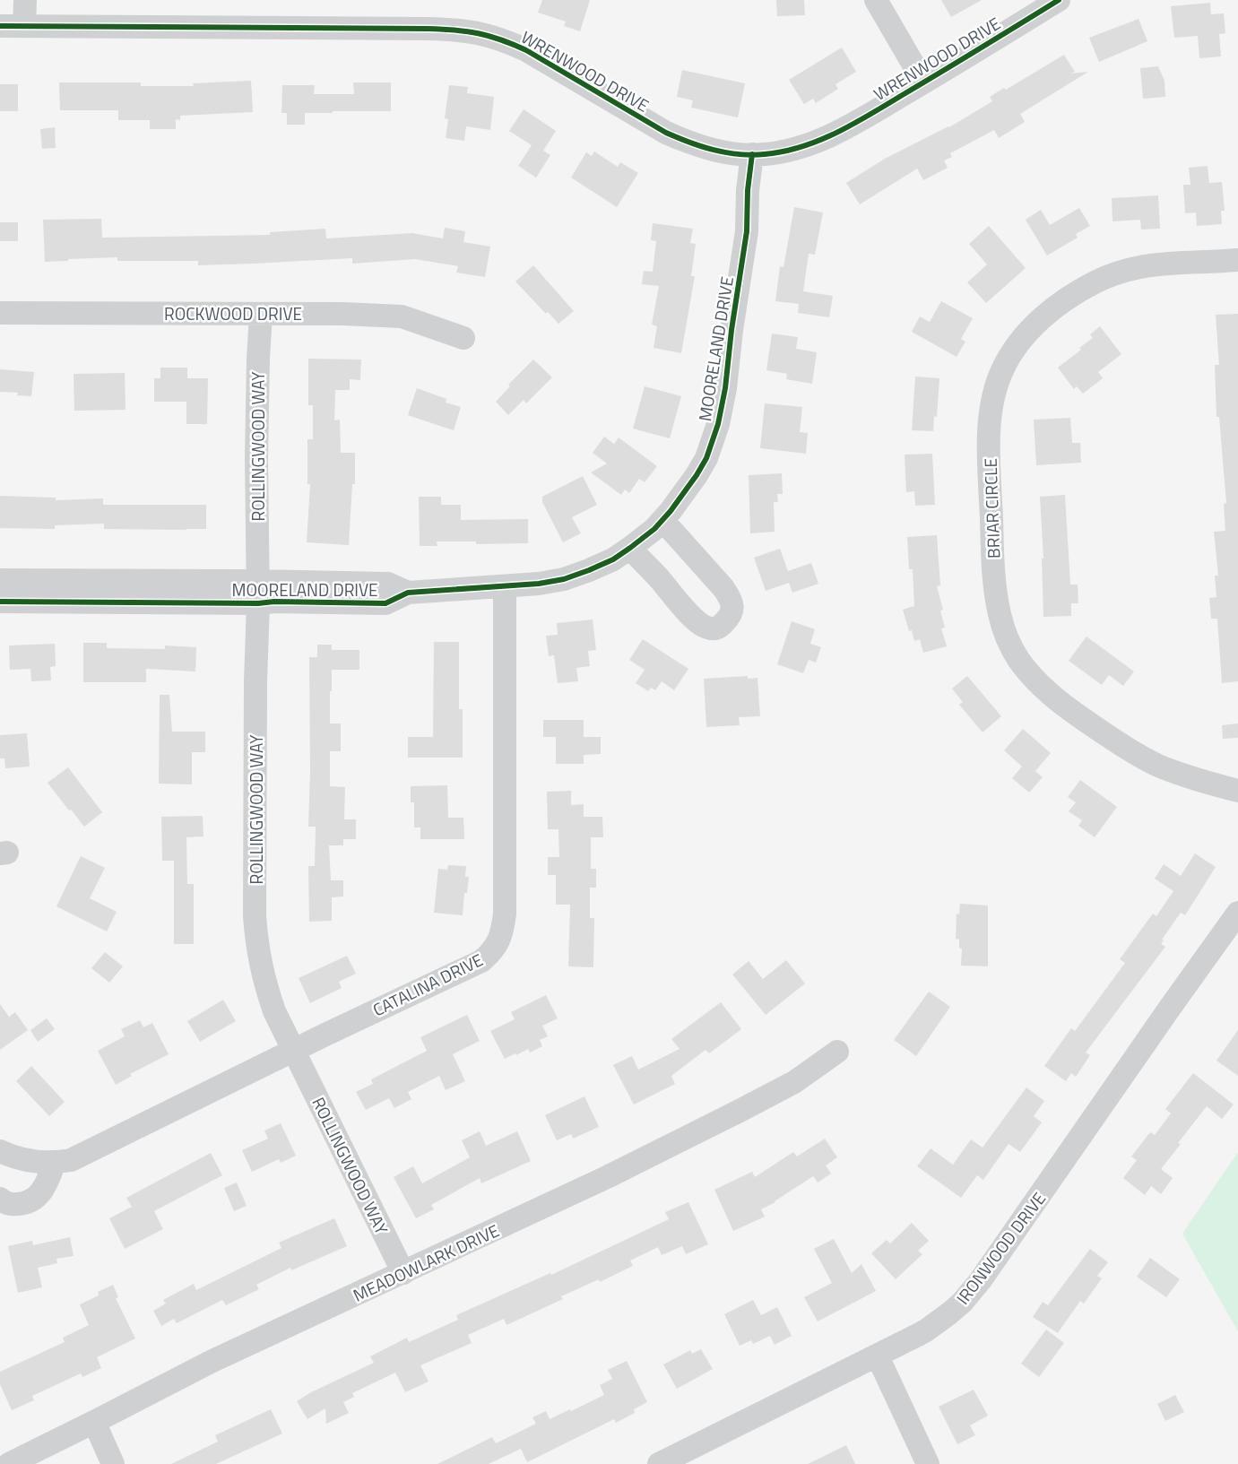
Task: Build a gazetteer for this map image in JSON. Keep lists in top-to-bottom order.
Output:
{
  "streets": {
    "street": [
      "WRENWOOD DRIVE",
      "ROCKWOOD DRIVE",
      "MOORELAND DRIVE",
      "ROLLINGWOOD WAY",
      "BRIAR CIRCLE",
      "CATALINA DRIVE",
      "IRONWOOD DRIVE",
      "MEADOWLARK DRIVE"
    ]
  },
  "crossings": [
    ["WRENWOOD DRIVE", "MOORELAND DRIVE"],
    ["ROCKWOOD DRIVE", "ROLLINGWOOD WAY"],
    ["MOORELAND DRIVE", "ROLLINGWOOD WAY"],
    ["MOORELAND DRIVE", "CATALINA DRIVE"],
    ["ROLLINGWOOD WAY", "CATALINA DRIVE"],
    ["ROLLINGWOOD WAY", "MEADOWLARK DRIVE"]
  ]
}
